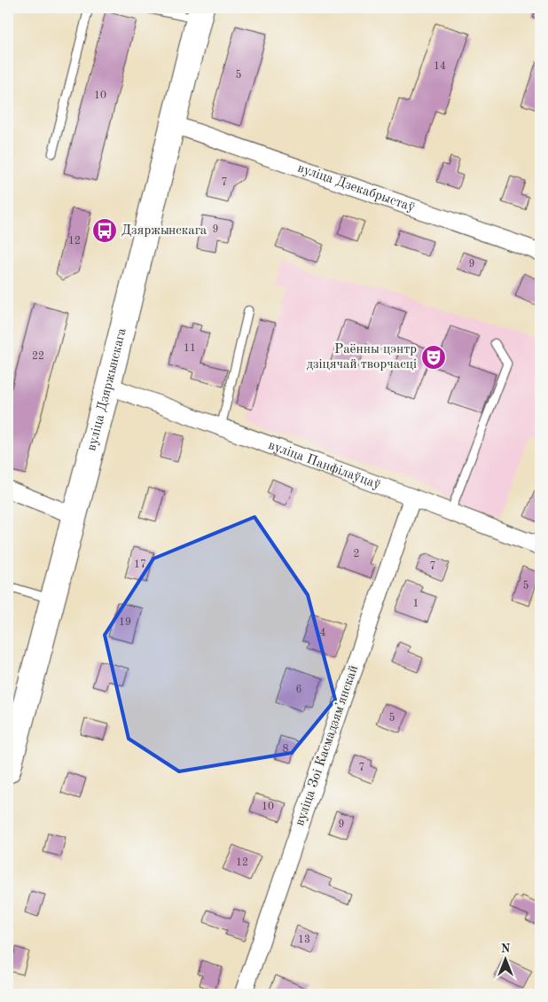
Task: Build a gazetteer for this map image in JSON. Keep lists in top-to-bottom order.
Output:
{
  "streets": {
    "main road": ["вуліца Дзяржынскага"],
    "street": ["вуліца Дзекабрыстаў", "вуліца Панфілаўцаў", "вуліца Зоі Касмадзямʼянскай"]
  },
  "crossings": [
    ["вуліца Дзекабрыстаў", "вуліца Дзяржынскага"],
    ["вуліца Дзяржынскага", "вуліца Панфілаўцаў"],
    ["вуліца Панфілаўцаў", "вуліца Зоі Касмадзямʼянскай"]
  ],
  "places": {
    "bus stop": ["Дзяржынскага"],
    "theatre": ["Раённы цэнтр дзіцячай творчасці"]
  },
  "house_numbers": [
    "14",
    "5",
    "10",
    "7",
    "9",
    "12",
    "9",
    "11",
    "22",
    "2",
    "17",
    "7",
    "5",
    "1",
    "19",
    "4",
    "6",
    "5",
    "8",
    "7",
    "10",
    "9",
    "12",
    "13"
  ],
  "north": "top"
}
